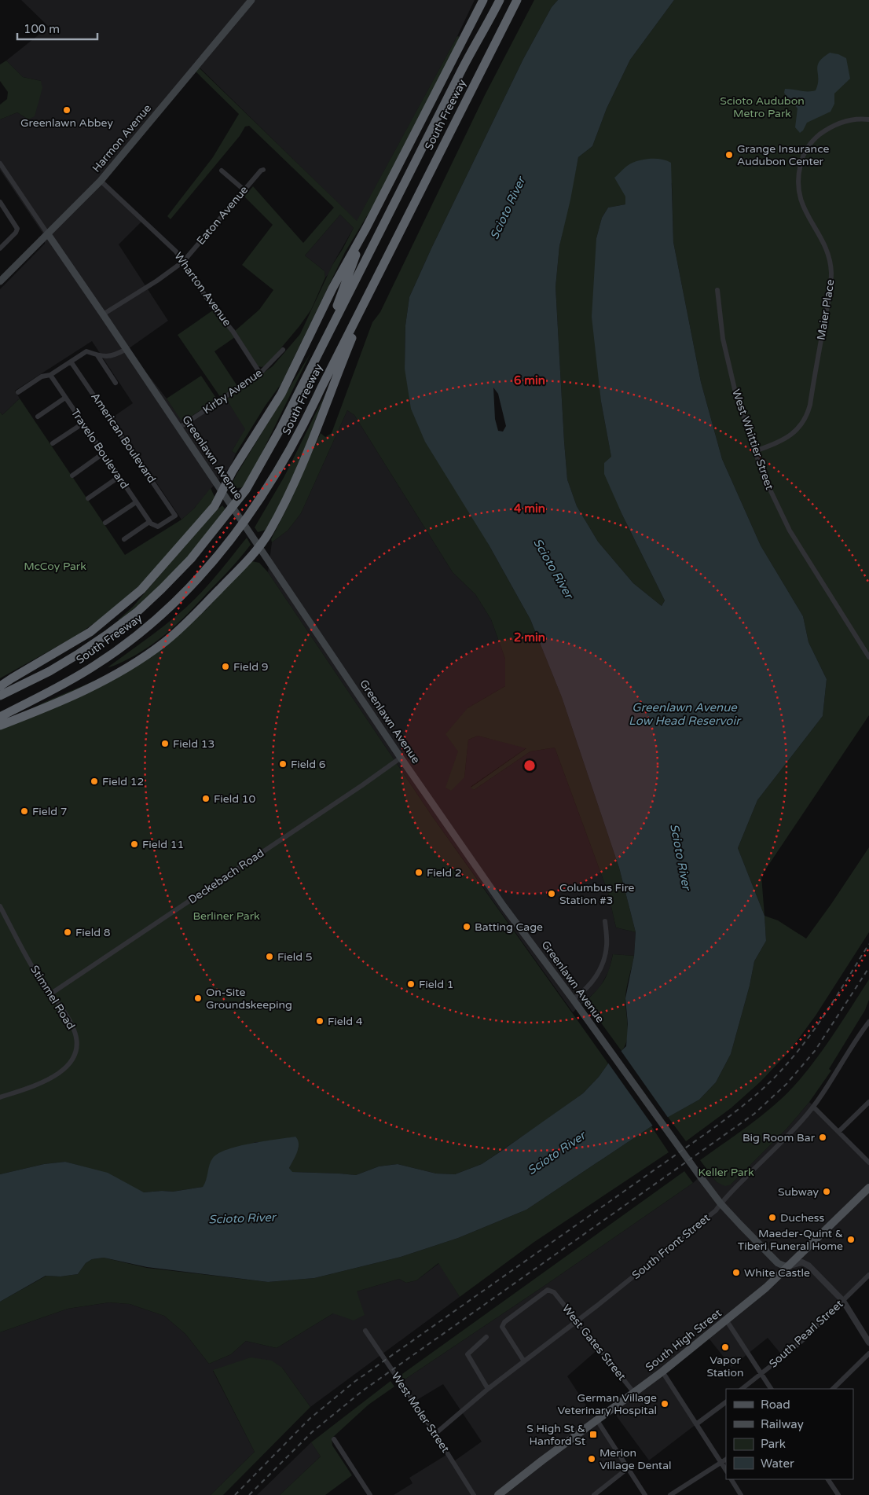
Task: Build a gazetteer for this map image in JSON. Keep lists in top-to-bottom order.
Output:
{
  "streets": {
    "highway": ["South Freeway"],
    "main road": ["Harmon Avenue", "Greenlawn Avenue", "South High Street"],
    "street": [
      "Eaton Avenue",
      "Wharton Avenue",
      "Maier Place",
      "Kirby Avenue",
      "American Boulevard",
      "West Whittier Street",
      "Travelo Boulevard",
      "Deckebach Road",
      "Stimmel Road",
      "South Front Street",
      "South Pearl Street",
      "West Gates Street",
      "West Moler Street"
    ]
  },
  "crossings": [
    ["Harmon Avenue", "Wharton Avenue"],
    ["Harmon Avenue", "Greenlawn Avenue"],
    ["Eaton Avenue", "Wharton Avenue"],
    ["Eaton Avenue", "Greenlawn Avenue"],
    ["Wharton Avenue", "Kirby Avenue"],
    ["Maier Place", "West Whittier Street"],
    ["Kirby Avenue", "Greenlawn Avenue"],
    ["American Boulevard", "Travelo Boulevard"],
    ["Greenlawn Avenue", "Deckebach Road"],
    ["Greenlawn Avenue", "South Front Street"],
    ["Greenlawn Avenue", "South High Street"],
    ["Deckebach Road", "Stimmel Road"],
    ["South Front Street", "West Gates Street"],
    ["South Front Street", "West Moler Street"],
    ["South High Street", "West Gates Street"]
  ],
  "water": ["Scioto River", "Greenlawn Avenue Low Head Reservoir"],
  "parks": [
    "Scioto Audubon Metro Park",
    "McCoy Park",
    "Berliner Park",
    "Keller Park"
  ],
  "places": {
    "other": [
      "Greenlawn Abbey",
      "Grange Insurance Audubon Center",
      "Field 9",
      "Field 13",
      "Field 6",
      "Field 12",
      "Field 10",
      "Field 7",
      "Field 11",
      "Field 2",
      "Columbus Fire Station #3",
      "Batting Cage",
      "Field 8",
      "Field 5",
      "Field 1",
      "On-Site Groundskeeping",
      "Field 4",
      "Big Room Bar",
      "Subway",
      "Duchess",
      "Maeder-Quint & Tiberi Funeral Home",
      "White Castle",
      "Vapor Station",
      "German Village Veterinary Hospital",
      "Merion Village Dental"
    ],
    "transit": ["S High St & Hanford St"]
  },
  "legend": [
    "Road",
    "Railway",
    "Park",
    "Water"
  ],
  "scale_bar": "100 m",
  "rings": ["6 min", "4 min", "2 min"]
}
